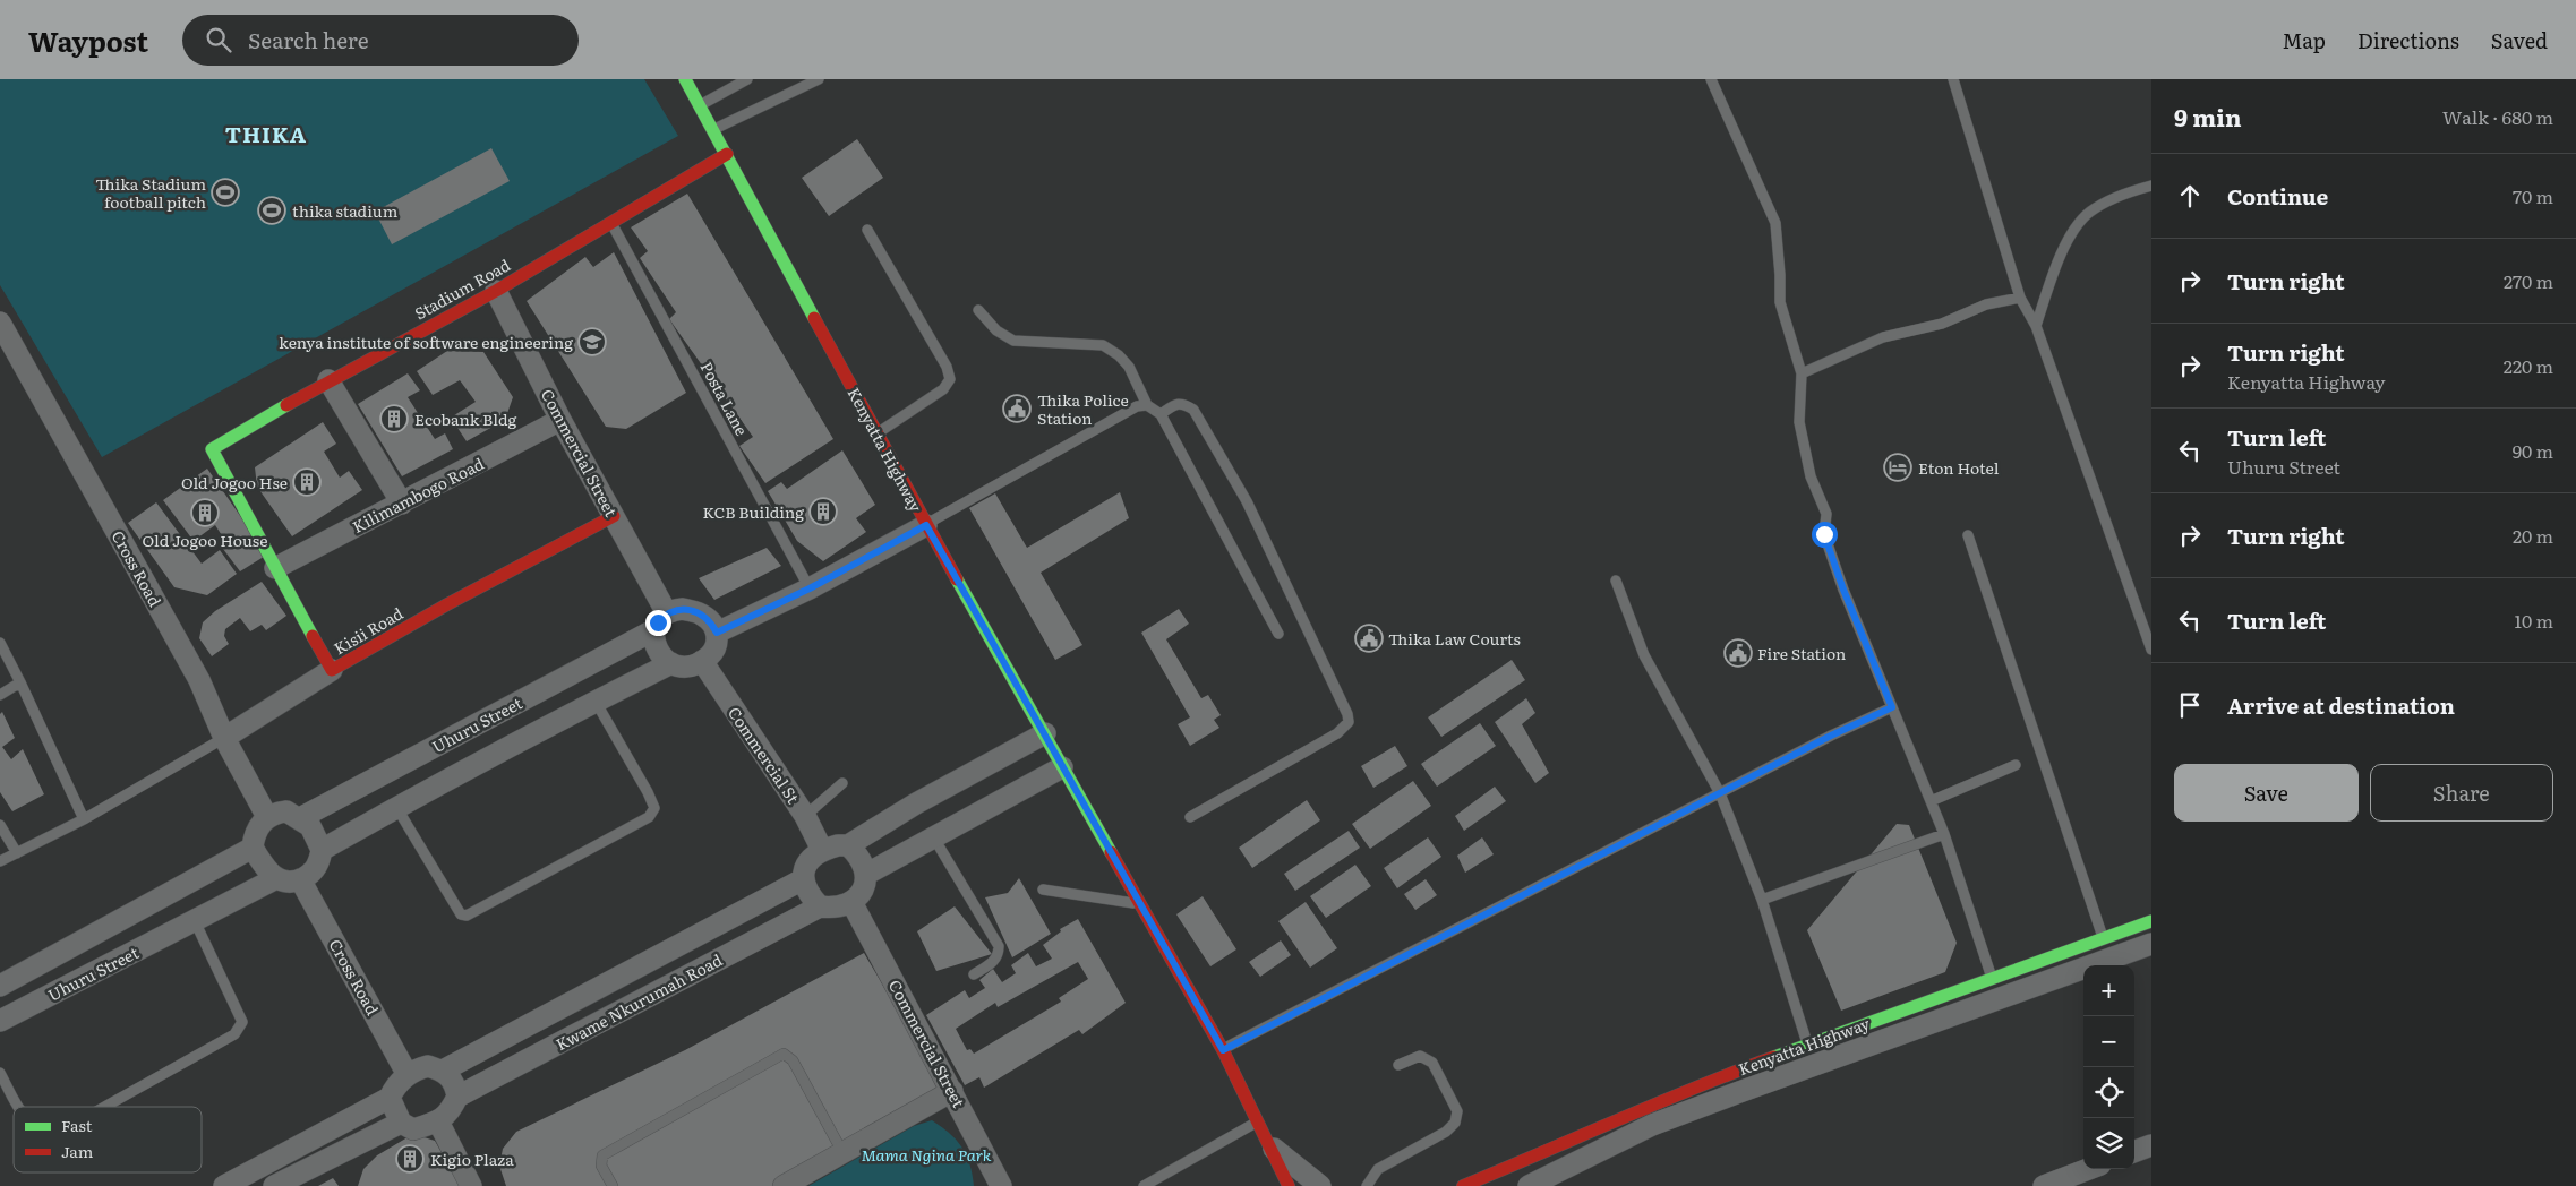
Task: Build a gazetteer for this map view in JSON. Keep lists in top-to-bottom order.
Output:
{
  "streets": {
    "street": [
      "Stadium Road",
      "Kenyatta Highway",
      "Commercial Street",
      "Kilimambogo Road",
      "Cross Road",
      "Kisii Road",
      "Uhuru Street",
      "Commercial St",
      "Kwame Nkurumah Road"
    ],
    "lane": ["Posta Lane"]
  },
  "crossings": [
    ["Stadium Road", "Posta Lane"],
    ["Stadium Road", "Kenyatta Highway"],
    ["Stadium Road", "Commercial Street"],
    ["Stadium Road", "Kisii Road"],
    ["Commercial Street", "Kilimambogo Road"],
    ["Commercial Street", "Kisii Road"],
    ["Commercial Street", "Uhuru Street"],
    ["Commercial Street", "Commercial St"],
    ["Commercial Street", "Kwame Nkurumah Road"],
    ["Kilimambogo Road", "Kisii Road"],
    ["Cross Road", "Uhuru Street"],
    ["Cross Road", "Kwame Nkurumah Road"],
    ["Uhuru Street", "Commercial St"],
    ["Commercial St", "Kwame Nkurumah Road"]
  ],
  "districts": ["THIKA"],
  "parks": ["Mama Ngina Park"],
  "places": {
    "sports": ["Thika Stadium football pitch", "thika stadium"],
    "school or university": ["kenya institute of software engineering"],
    "public building": ["Thika Police Station", "Thika Law Courts", "Fire Station"],
    "building": [
      "Ecobank Bldg",
      "Old Jogoo Hse",
      "KCB Building",
      "Old Jogoo House",
      "Kigio Plaza"
    ],
    "hotel": ["Eton Hotel"]
  },
  "legend": ["Fast", "Jam"],
  "page": {
    "header": "Waypost",
    "search": "Search here",
    "nav": ["Map", "Directions", "Saved"],
    "heading": ["9 min", "Walk · 680 m"],
    "list": [
      ["Continue", "70 m"],
      ["Turn right", "270 m"],
      ["Turn right", "Kenyatta Highway", "220 m"],
      ["Turn left", "Uhuru Street", "90 m"],
      ["Turn right", "20 m"],
      ["Turn left", "10 m"],
      "Arrive at destination"
    ],
    "buttons": ["Save", "Share"],
    "map_buttons": ["+", "−"]
  }
}
